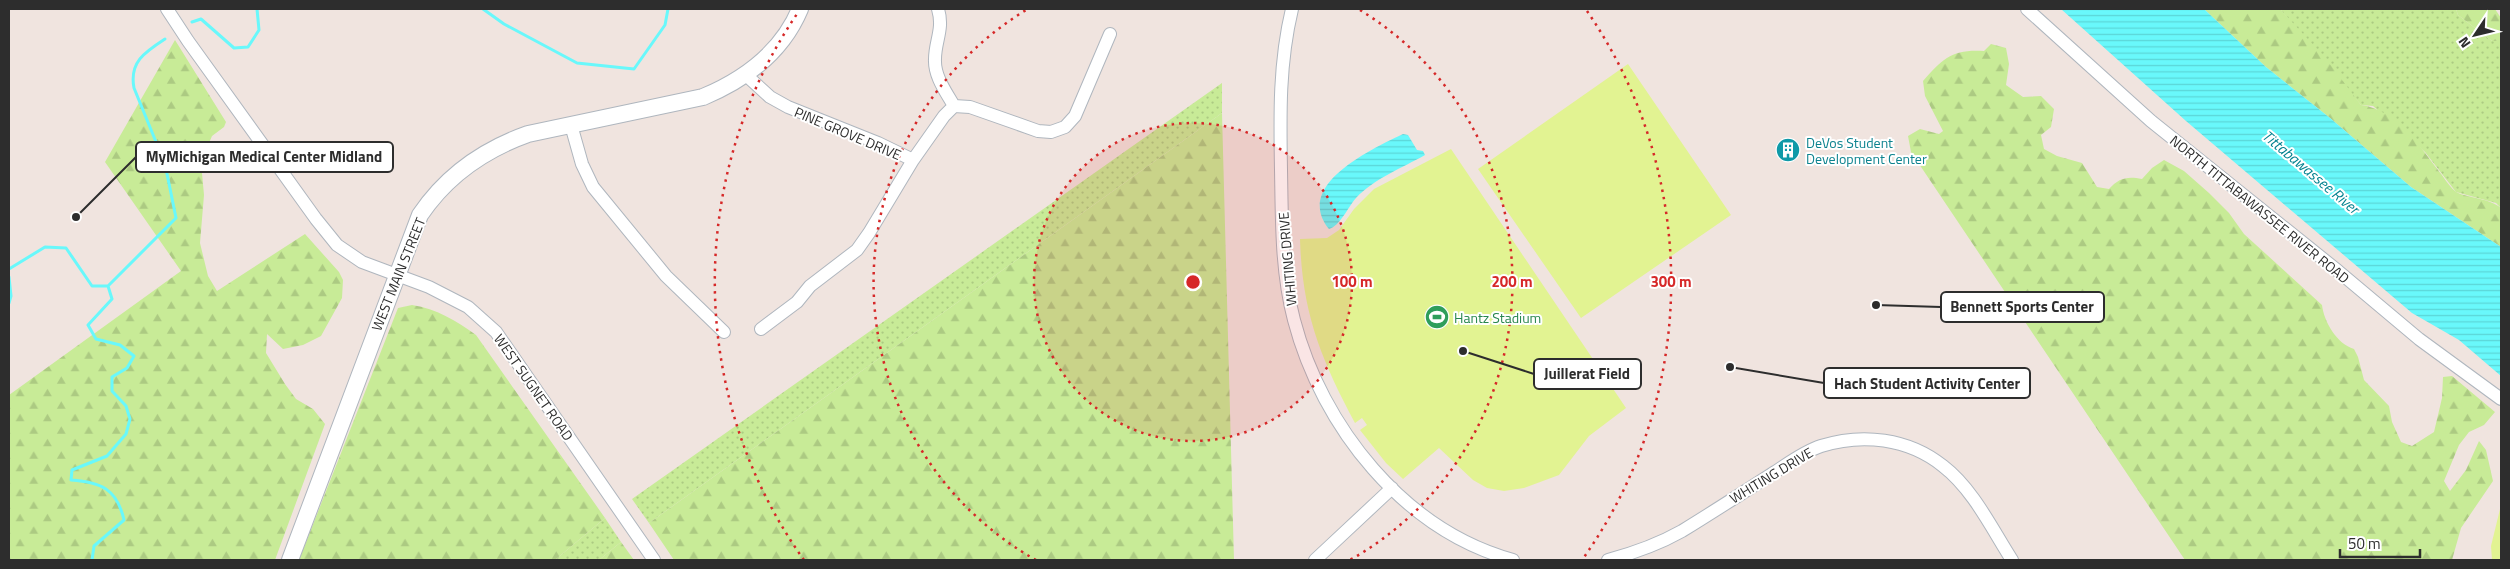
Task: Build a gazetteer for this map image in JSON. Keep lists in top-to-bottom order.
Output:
{
  "streets": {
    "street": [
      "PINE GROVE DRIVE",
      "NORTH TITTABAWASSEE RIVER ROAD",
      "WHITING DRIVE",
      "WEST MAIN STREET",
      "WEST SUGNET ROAD"
    ]
  },
  "crossings": [
    ["PINE GROVE DRIVE", "WEST MAIN STREET"],
    ["WEST MAIN STREET", "WEST SUGNET ROAD"]
  ],
  "water": ["Tittabawassee River"],
  "places": {
    "building": ["DeVos Student Development Center"],
    "other": [
      "MyMichigan Medical Center Midland",
      "Bennett Sports Center",
      "Juillerat Field",
      "Hach Student Activity Center"
    ],
    "sports": ["Hantz Stadium"]
  },
  "scale_bar": "50 m",
  "north": "bottom left",
  "rings": ["100 m", "200 m", "300 m"]
}
